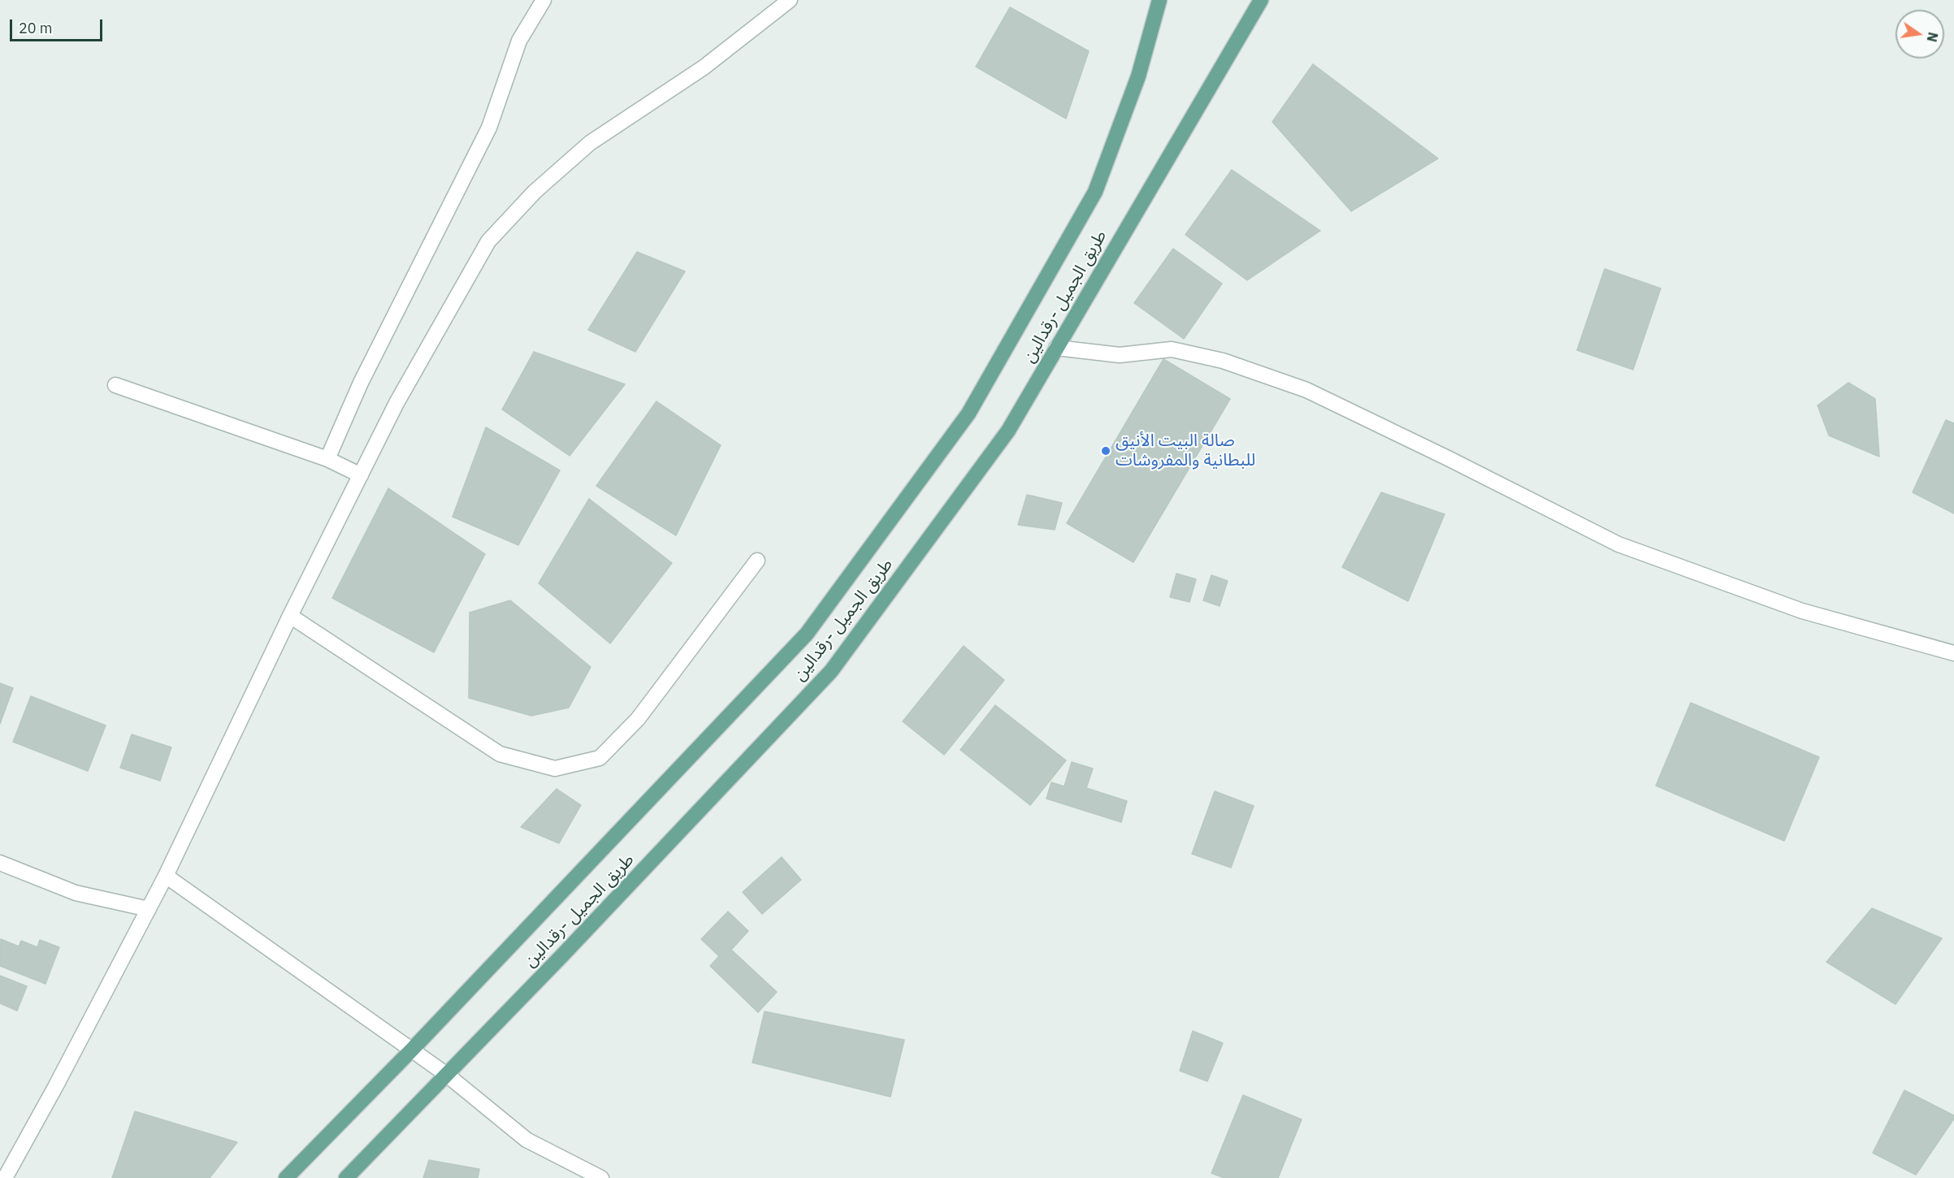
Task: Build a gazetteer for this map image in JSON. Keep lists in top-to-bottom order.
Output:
{
  "streets": {
    "main road": ["طريق الجميل -رقدالين"]
  },
  "places": ["صالة البيت الأنيق للبطانية والمفروشات"],
  "scale_bar": "20 m",
  "north": "right"
}
